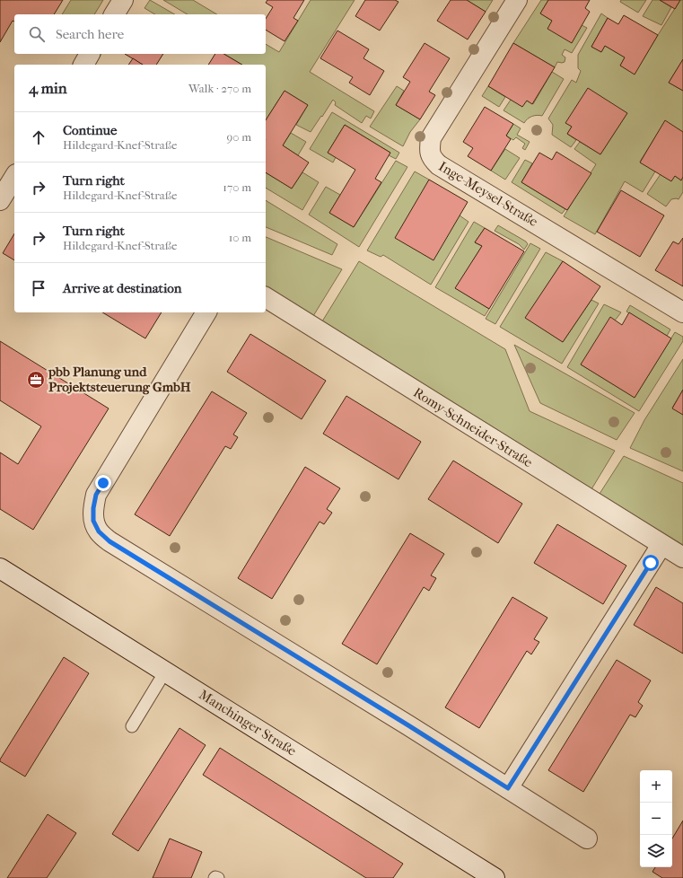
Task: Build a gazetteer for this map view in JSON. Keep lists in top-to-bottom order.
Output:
{
  "streets": {
    "street": ["Inge-Meysel-Straße", "Romy-Schneider-Straße", "Manchinger Straße"]
  },
  "places": {
    "office": ["pbb Planung und Projektsteuerung GmbH"]
  },
  "page": {
    "search": "Search here",
    "heading": ["4 min", "Walk · 270 m"],
    "list": [
      ["Continue", "Hildegard-Knef-Straße", "90 m"],
      ["Turn right", "Hildegard-Knef-Straße", "170 m"],
      ["Turn right", "Hildegard-Knef-Straße", "10 m"],
      "Arrive at destination"
    ],
    "map_buttons": ["+", "−"]
  }
}
